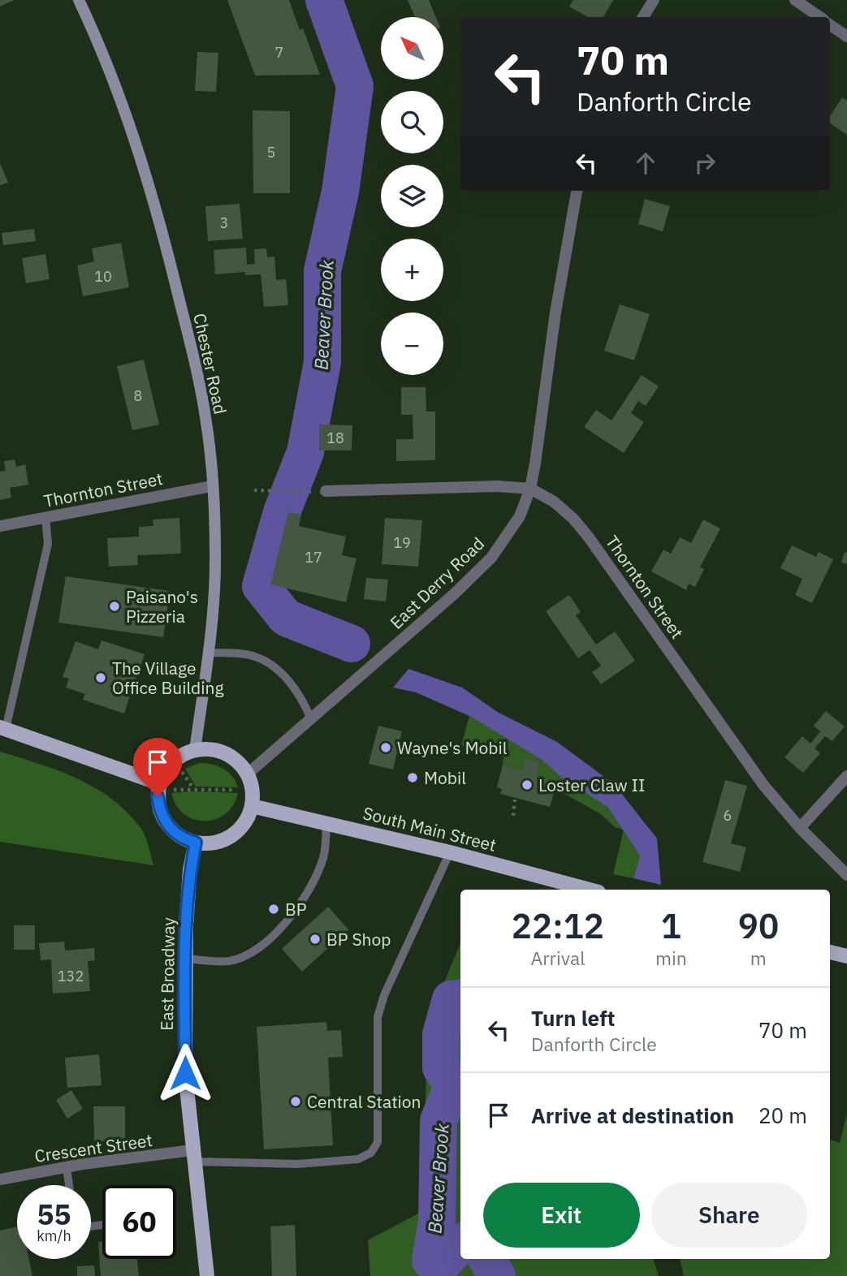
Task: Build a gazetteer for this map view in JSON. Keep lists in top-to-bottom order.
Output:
{
  "streets": {
    "main road": ["Chester Road", "South Main Street", "East Broadway"],
    "street": ["Thornton Street", "East Derry Road", "Crescent Street"]
  },
  "crossings": [
    ["Chester Road", "Thornton Street"],
    ["Chester Road", "East Derry Road"],
    ["Chester Road", "South Main Street"],
    ["Chester Road", "East Broadway"],
    ["Thornton Street", "East Derry Road"],
    ["East Derry Road", "South Main Street"],
    ["East Derry Road", "East Broadway"],
    ["South Main Street", "East Broadway"],
    ["East Broadway", "Crescent Street"]
  ],
  "water": ["Beaver Brook"],
  "places": [
    "Paisano's Pizzeria",
    "The Village Office Building",
    "Wayne's Mobil",
    "Mobil",
    "Loster Claw II",
    "BP",
    "BP Shop",
    "Central Station"
  ],
  "house_numbers": [
    "7",
    "5",
    "3",
    "10",
    "8",
    "18",
    "19",
    "17",
    "6",
    "132"
  ],
  "north": "top left",
  "page": {
    "map_buttons": ["+", "−"],
    "turn": ["70 m", "Danforth Circle"],
    "eta": [
      "22:12",
      "Arrival",
      "1",
      "min",
      "90",
      "m"
    ],
    "list": [
      {
        "name": "Turn left",
        "note": "Danforth Circle",
        "value": "70 m"
      },
      {
        "name": "Arrive at destination",
        "value": "20 m"
      }
    ],
    "buttons": ["Exit", "Share"],
    "speed": "55 km/h",
    "limit": "60"
  }
}
